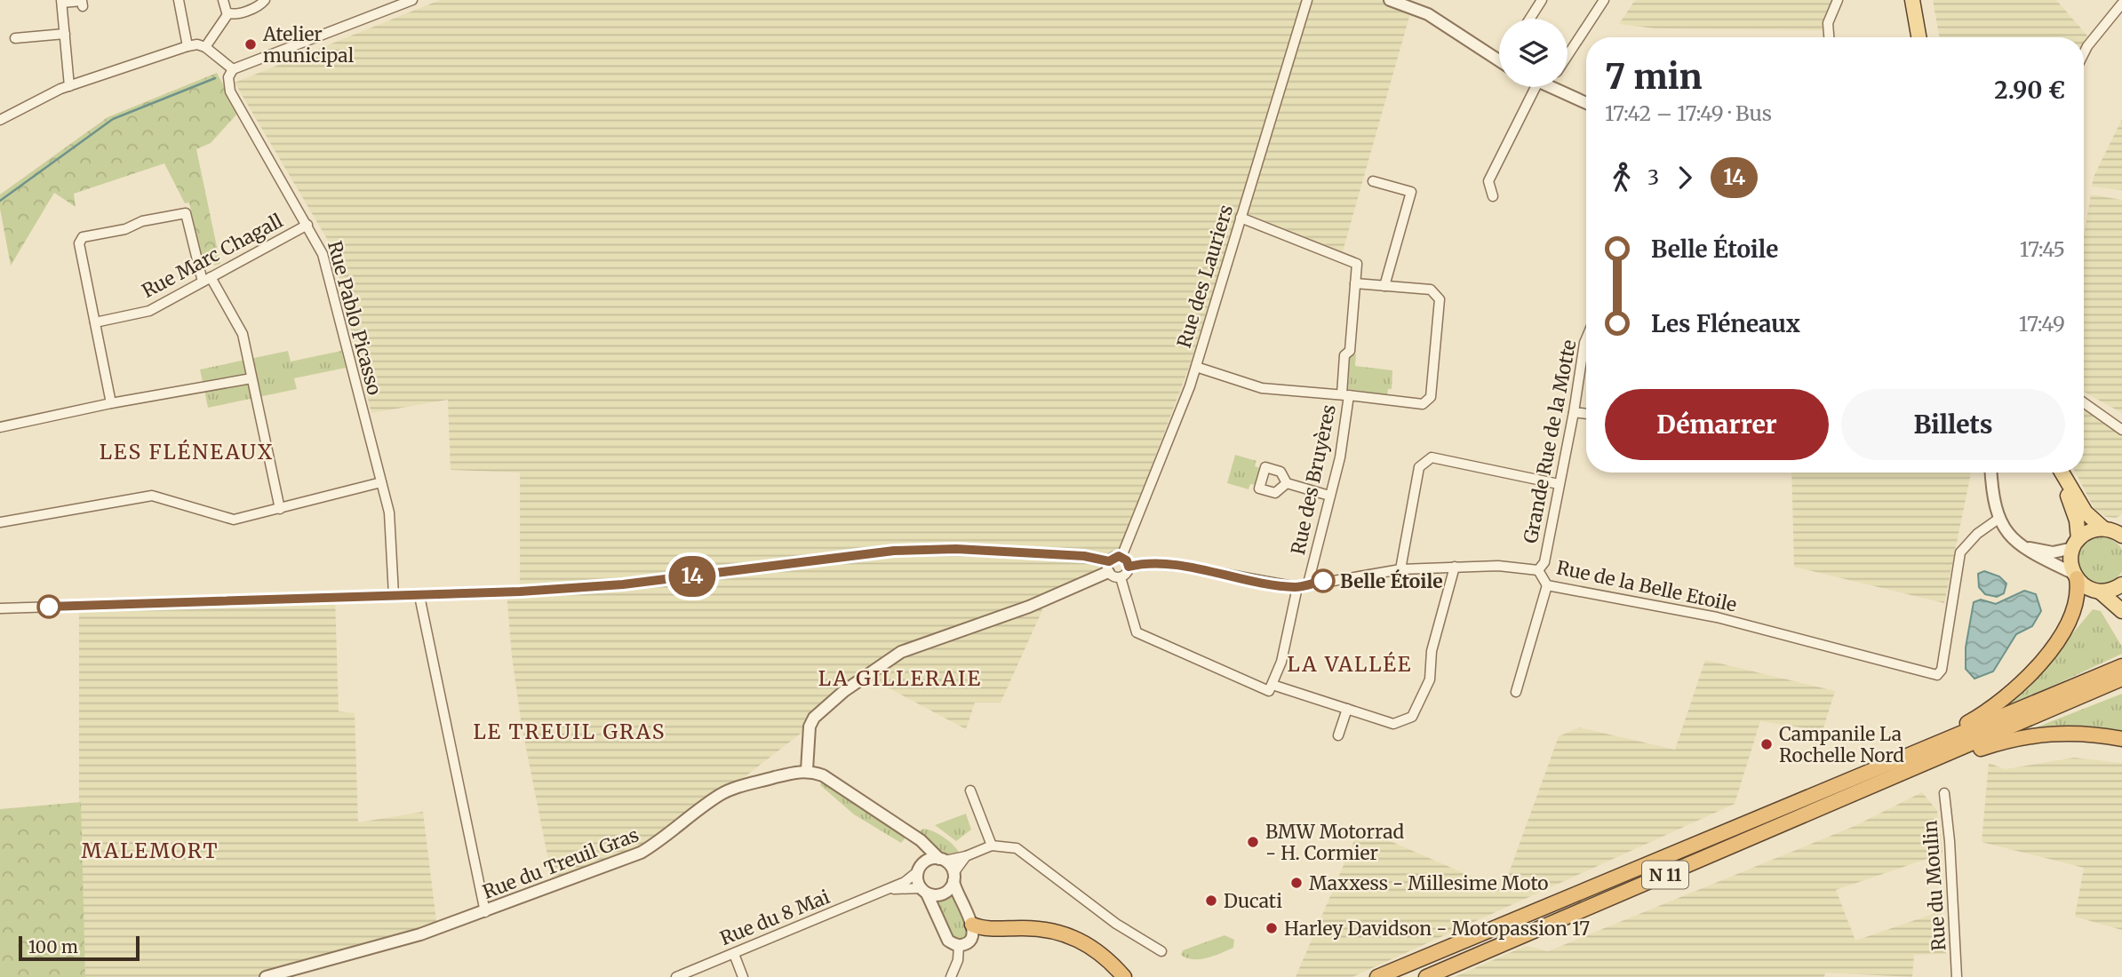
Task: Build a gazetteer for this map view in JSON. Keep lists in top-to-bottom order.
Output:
{
  "streets": {
    "highway": ["N 11"],
    "street": [
      "Rue Marc Chagall",
      "Rue des Lauriers",
      "Rue Pablo Picasso",
      "Grande Rue de la Motte",
      "Rue des Bruyères",
      "Rue de la Belle Etoile",
      "Rue du Treuil Gras",
      "Rue du Moulin",
      "Rue du 8 Mai"
    ]
  },
  "crossings": [
    ["Rue Marc Chagall", "Rue Pablo Picasso"],
    ["Grande Rue de la Motte", "Rue de la Belle Etoile"],
    ["Rue des Bruyères", "Rue de la Belle Etoile"]
  ],
  "districts": [
    "LES FLÉNEAUX",
    "LA VALLÉE",
    "LA GILLERAIE",
    "LE TREUIL GRAS",
    "MALEMORT"
  ],
  "places": [
    "Atelier municipal",
    "Belle Étoile",
    "Campanile La Rochelle Nord",
    "BMW Motorrad - H. Cormier",
    "Maxxess - Millesime Moto",
    "Ducati",
    "Harley Davidson - Motopassion 17"
  ],
  "lines": ["bus line 14"],
  "scale_bar": "100 m",
  "page": {
    "on_map": "14",
    "heading": ["7 min", "17:42 – 17:49 · Bus", "2.90 €"],
    "legs": ["3", "14"],
    "list": [
      {
        "name": "Belle Étoile",
        "value": "17:45"
      },
      {
        "name": "Les Fléneaux",
        "value": "17:49"
      }
    ],
    "buttons": ["Démarrer", "Billets"],
    "scale": "100 m"
  }
}
